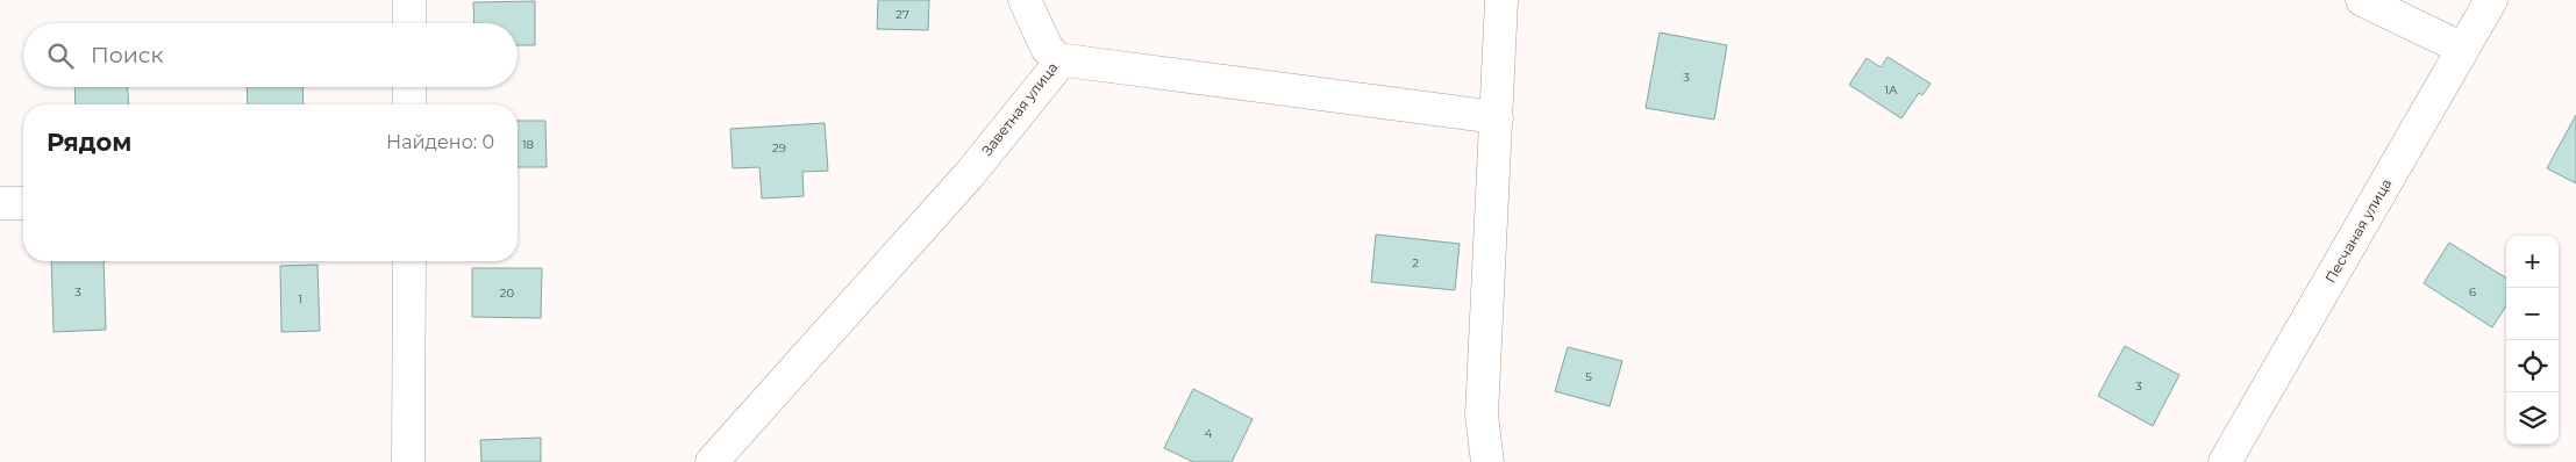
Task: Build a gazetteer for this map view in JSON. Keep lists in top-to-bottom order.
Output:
{
  "streets": {
    "street": ["Заветная улица", "Песчаная улица"]
  },
  "house_numbers": [
    "27",
    "3",
    "1А",
    "18",
    "29",
    "2",
    "3",
    "6",
    "20",
    "1",
    "5",
    "3",
    "4"
  ],
  "page": {
    "search": "Поиск",
    "heading": ["Рядом", "Найдено: 0"],
    "map_buttons": ["+", "−"]
  }
}
